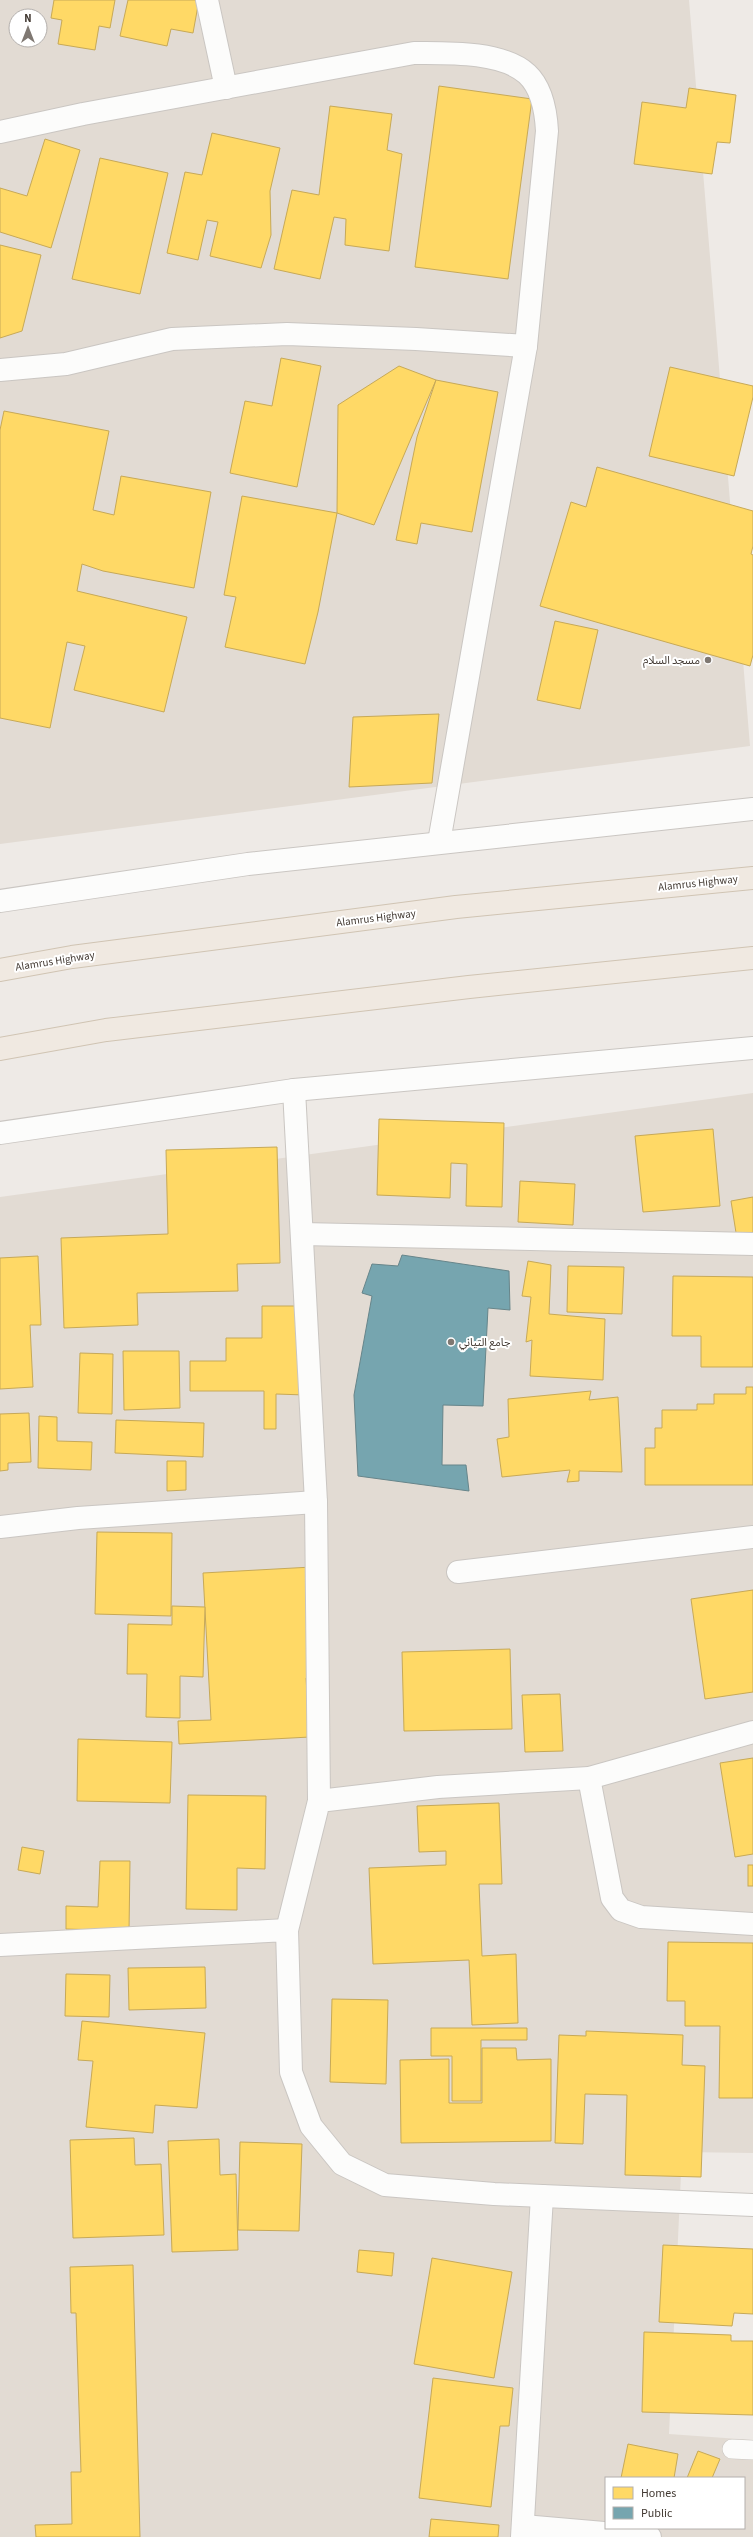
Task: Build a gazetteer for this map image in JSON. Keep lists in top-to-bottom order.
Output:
{
  "streets": {
    "main road": ["Alamrus Highway"]
  },
  "places": ["مسجد السلام", "جامع التياني"],
  "legend": ["Homes", "Public"],
  "north": "top"
}
